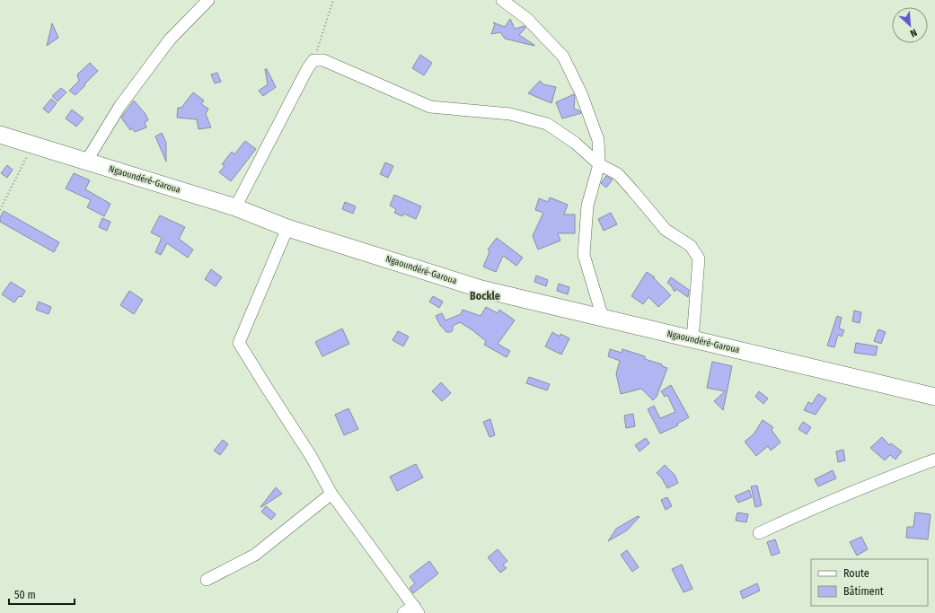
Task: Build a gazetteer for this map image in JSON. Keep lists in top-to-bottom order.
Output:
{
  "streets": {
    "highway": ["Ngaoundéré-Garoua"]
  },
  "districts": ["Bockle"],
  "legend": ["Route", "Bâtiment"],
  "scale_bar": "50 m",
  "north": "bottom right"
}
